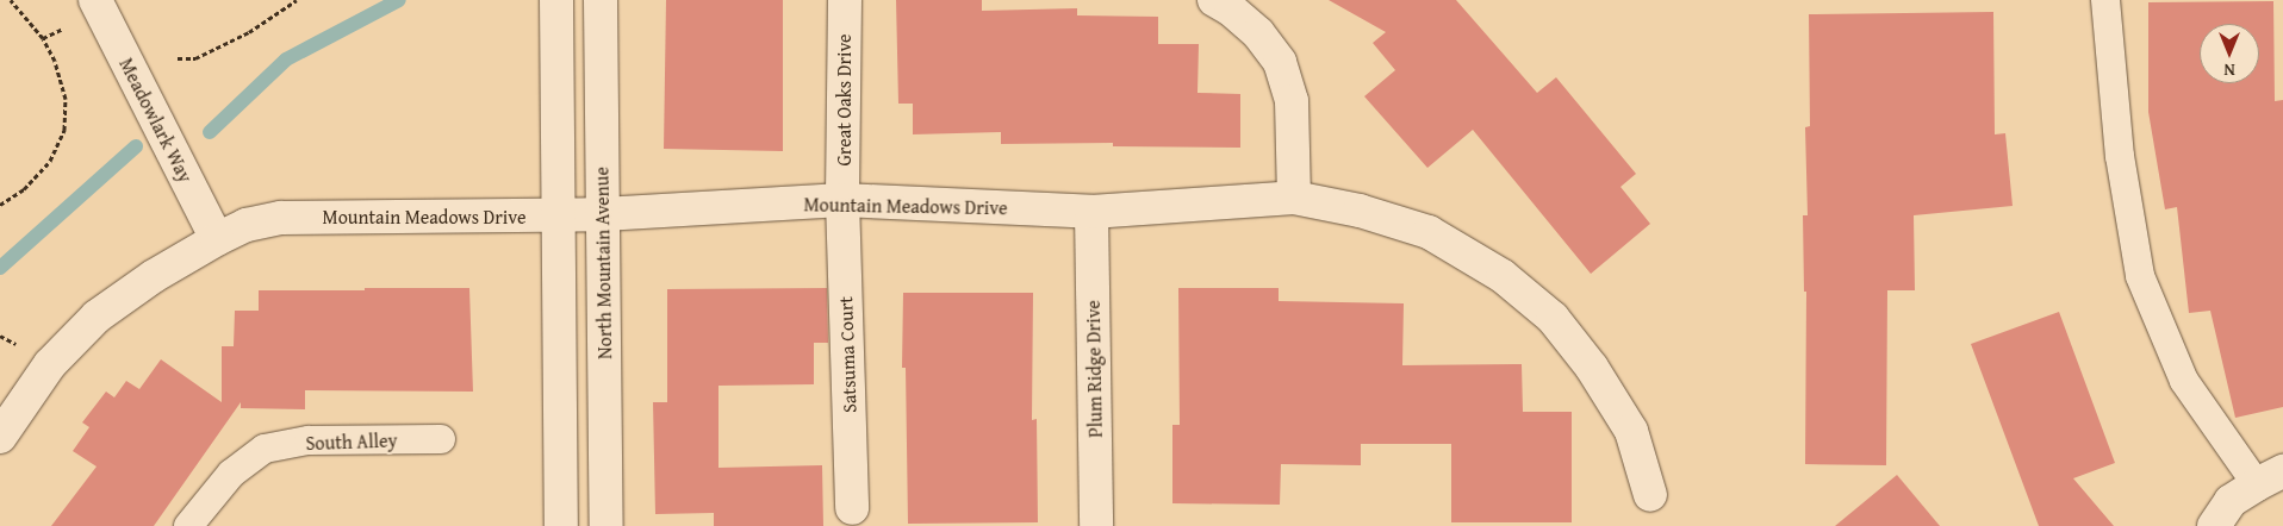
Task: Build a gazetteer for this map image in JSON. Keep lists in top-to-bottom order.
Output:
{
  "streets": {
    "street": [
      "Great Oaks Drive",
      "Meadowlark Way",
      "Mountain Meadows Drive",
      "North Mountain Avenue",
      "Satsuma Court",
      "Plum Ridge Drive"
    ],
    "lane": ["South Alley"]
  },
  "crossings": [
    ["Great Oaks Drive", "Mountain Meadows Drive"],
    ["Great Oaks Drive", "Satsuma Court"],
    ["Meadowlark Way", "Mountain Meadows Drive"],
    ["Mountain Meadows Drive", "North Mountain Avenue"],
    ["Mountain Meadows Drive", "Satsuma Court"],
    ["Mountain Meadows Drive", "Plum Ridge Drive"]
  ],
  "north": "bottom"
}
